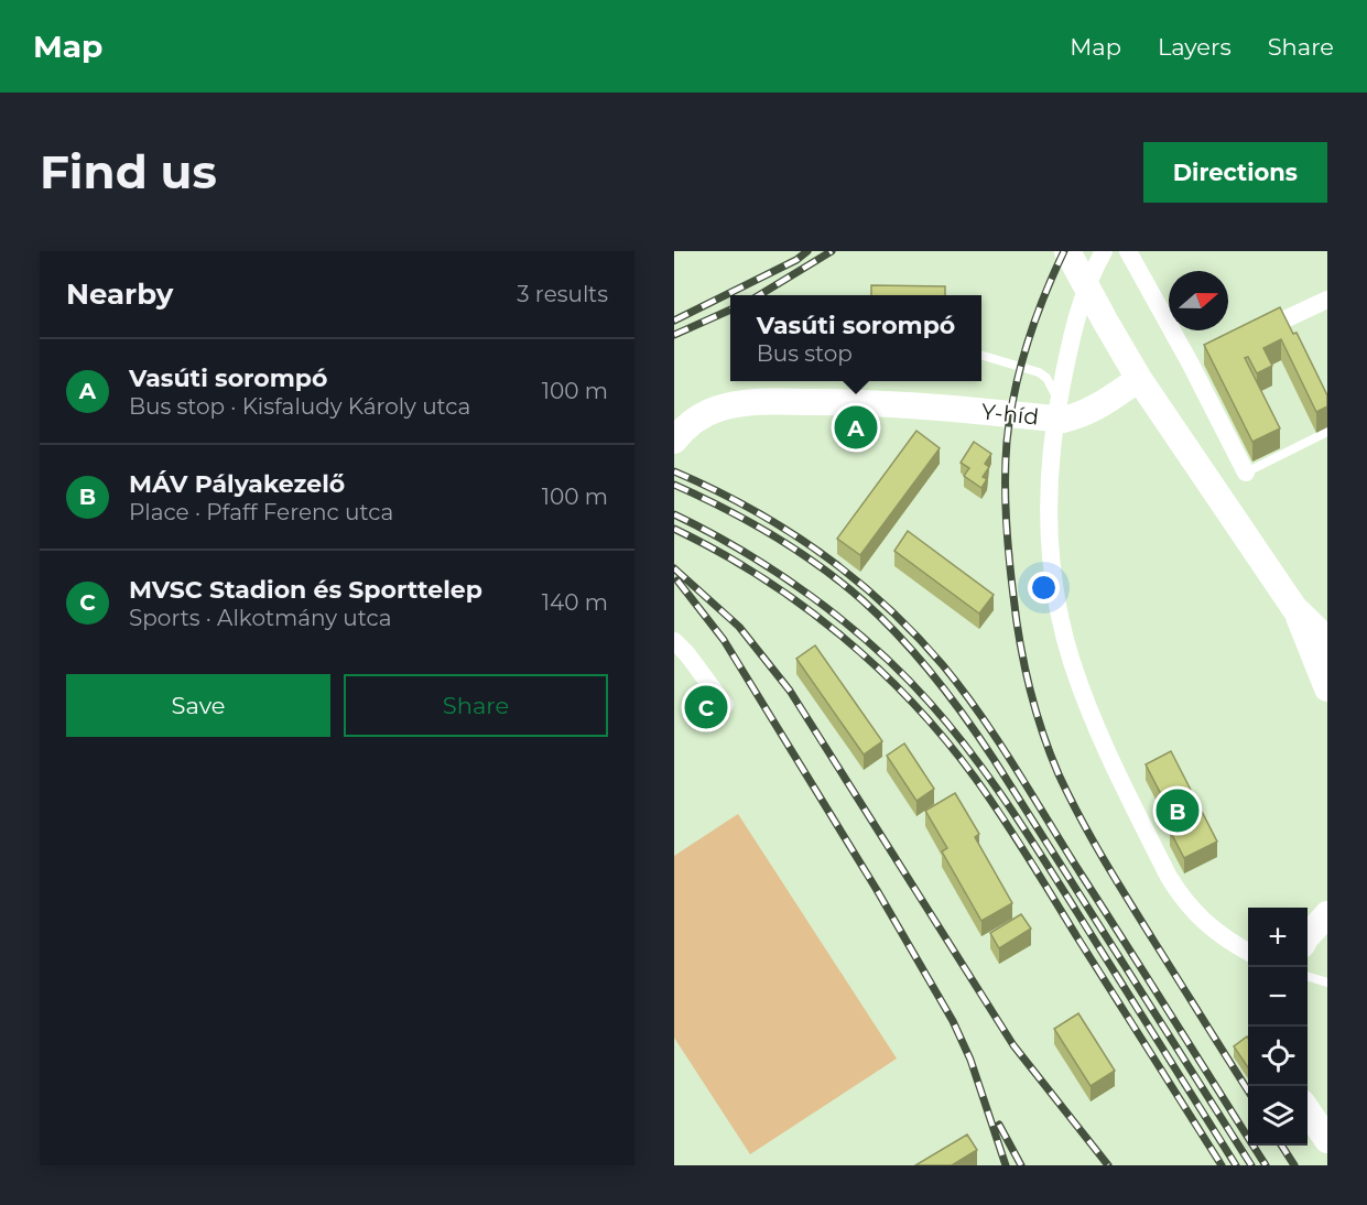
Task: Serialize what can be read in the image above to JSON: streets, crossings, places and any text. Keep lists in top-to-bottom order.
{
  "streets": {
    "main road": ["Y-híd"]
  },
  "north": "right",
  "page": {
    "header": "Map",
    "nav": ["Map", "Layers", "Share"],
    "buttons": [
      "Directions",
      ["Save", "Share"]
    ],
    "title": "Find us",
    "heading": ["Nearby", "3 results"],
    "popup": ["Vasúti sorompó", "Bus stop"],
    "list": [
      {
        "mark": "A",
        "name": "Vasúti sorompó",
        "note": "Bus stop · Kisfaludy Károly utca",
        "value": "100 m"
      },
      {
        "mark": "B",
        "name": "MÁV Pályakezelő",
        "note": "Place · Pfaff Ferenc utca",
        "value": "100 m"
      },
      {
        "mark": "C",
        "name": "MVSC Stadion és Sporttelep",
        "note": "Sports · Alkotmány utca",
        "value": "140 m"
      }
    ],
    "pins": ["A", "C", "B"],
    "map_buttons": ["+", "−"]
  }
}
